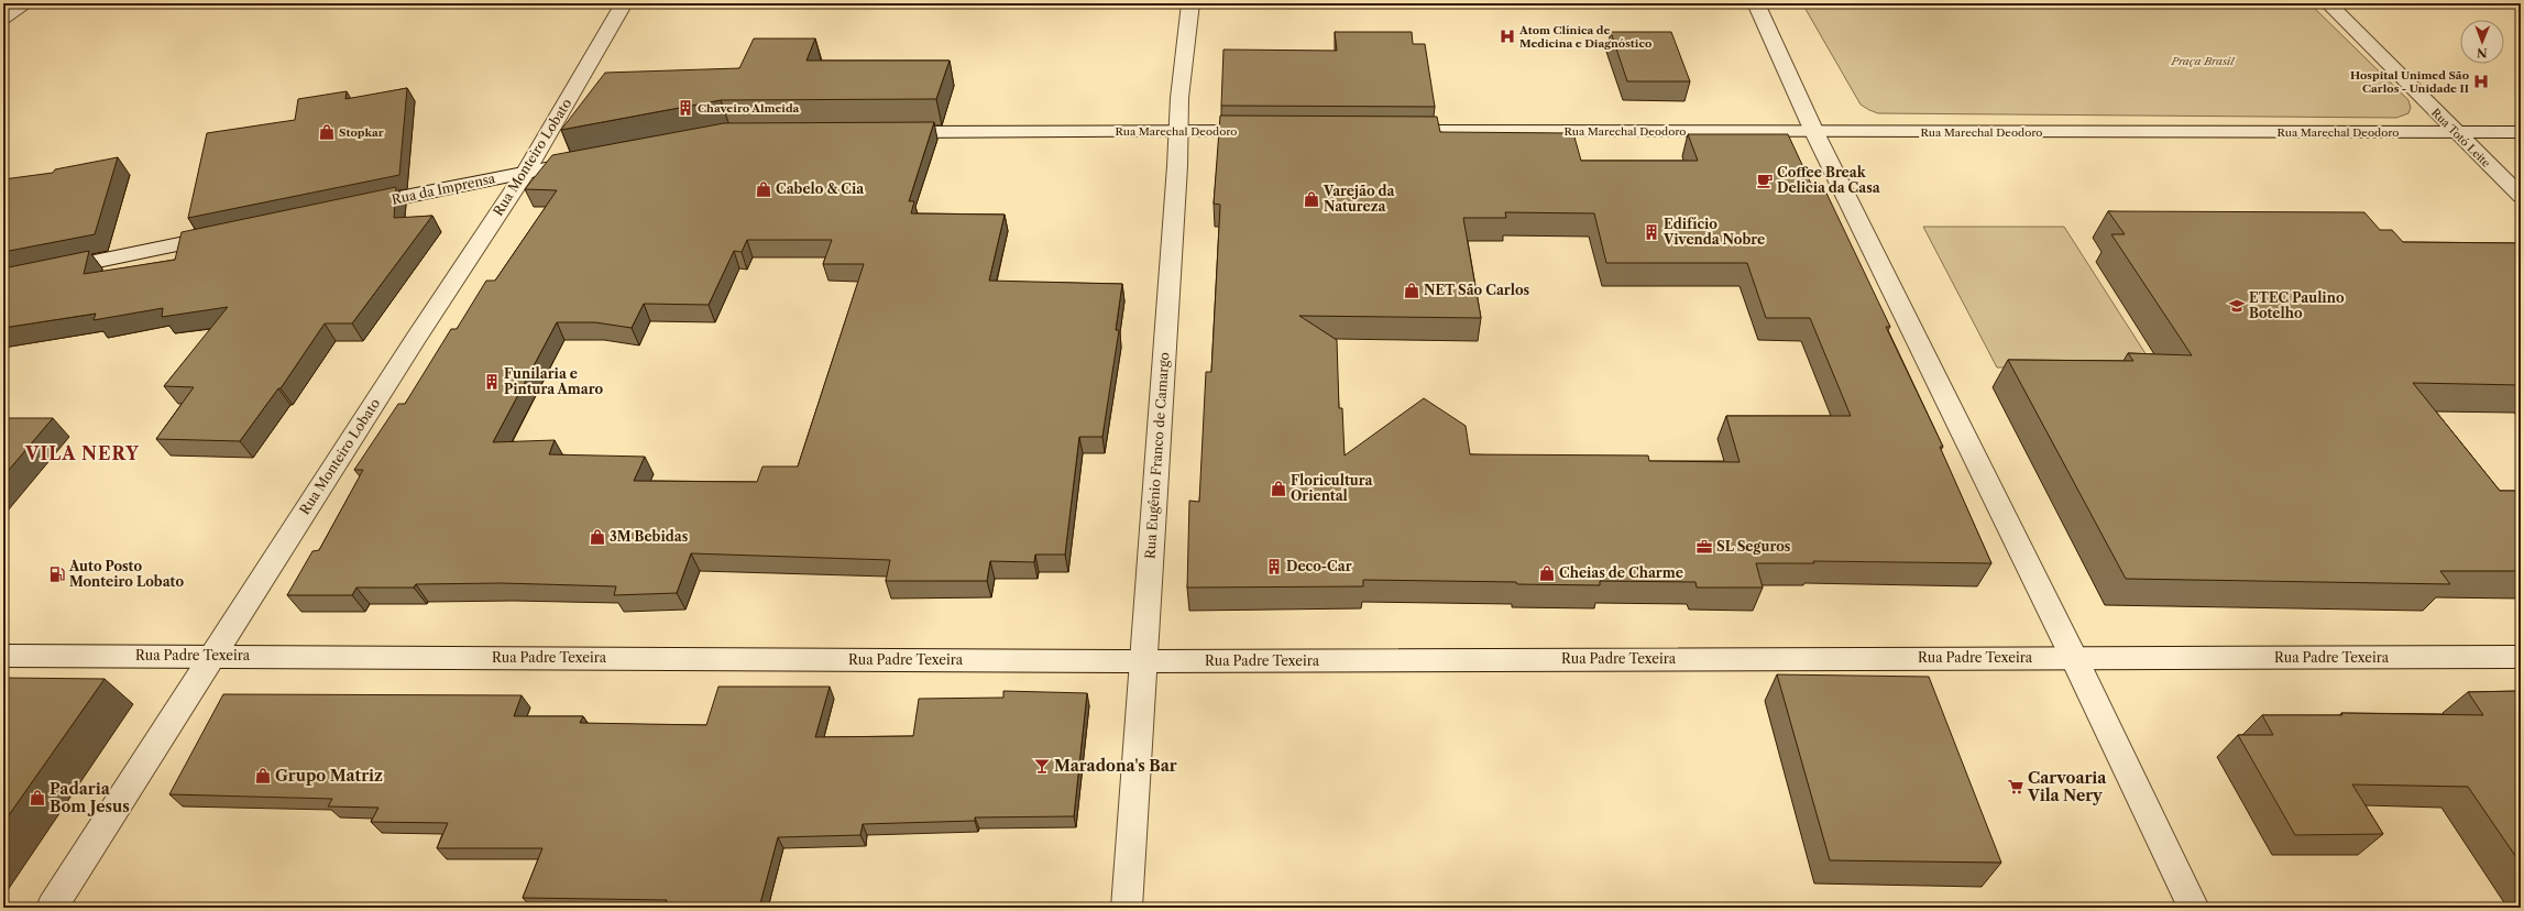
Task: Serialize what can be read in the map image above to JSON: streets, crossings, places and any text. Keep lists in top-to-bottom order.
{
  "streets": {
    "main road": [
      "Rua Marechal Deodoro",
      "Rua Totó Leite",
      "Rua Monteiro Lobato",
      "Rua da Imprensa",
      "Rua Eugênio Franco de Camargo",
      "Rua Padre Texeira"
    ]
  },
  "crossings": [
    ["Rua Marechal Deodoro", "Rua Totó Leite"],
    ["Rua Marechal Deodoro", "Rua Eugênio Franco de Camargo"],
    ["Rua Monteiro Lobato", "Rua da Imprensa"],
    ["Rua Monteiro Lobato", "Rua Padre Texeira"],
    ["Rua Eugênio Franco de Camargo", "Rua Padre Texeira"]
  ],
  "districts": ["VILA NERY"],
  "parks": ["Praça Brasil"],
  "places": {
    "hospital": ["Atom Clínica de Medicina e Diagnóstico", "Hospital Unimed São Carlos - Unidade II"],
    "building": [
      "Chaveiro Almeida",
      "Edifício Vivenda Nobre",
      "Funilaria e Pintura Amaro",
      "Deco-Car"
    ],
    "shop": [
      "Stopkar",
      "Cabelo & Cia",
      "Varejão da Natureza",
      "NET São Carlos",
      "Floricultura Oriental",
      "3M Bebidas",
      "Cheias de Charme",
      "Grupo Matriz",
      "Padaria Bom Jesus"
    ],
    "cafe": ["Coffee Break Delicia da Casa"],
    "school or university": ["ETEC Paulino Botelho"],
    "office": ["SL Seguros"],
    "fuel station": ["Auto Posto Monteiro Lobato"],
    "bar": ["Maradona's Bar"],
    "supermarket": ["Carvoaria Vila Nery"]
  },
  "north": "bottom"
}
